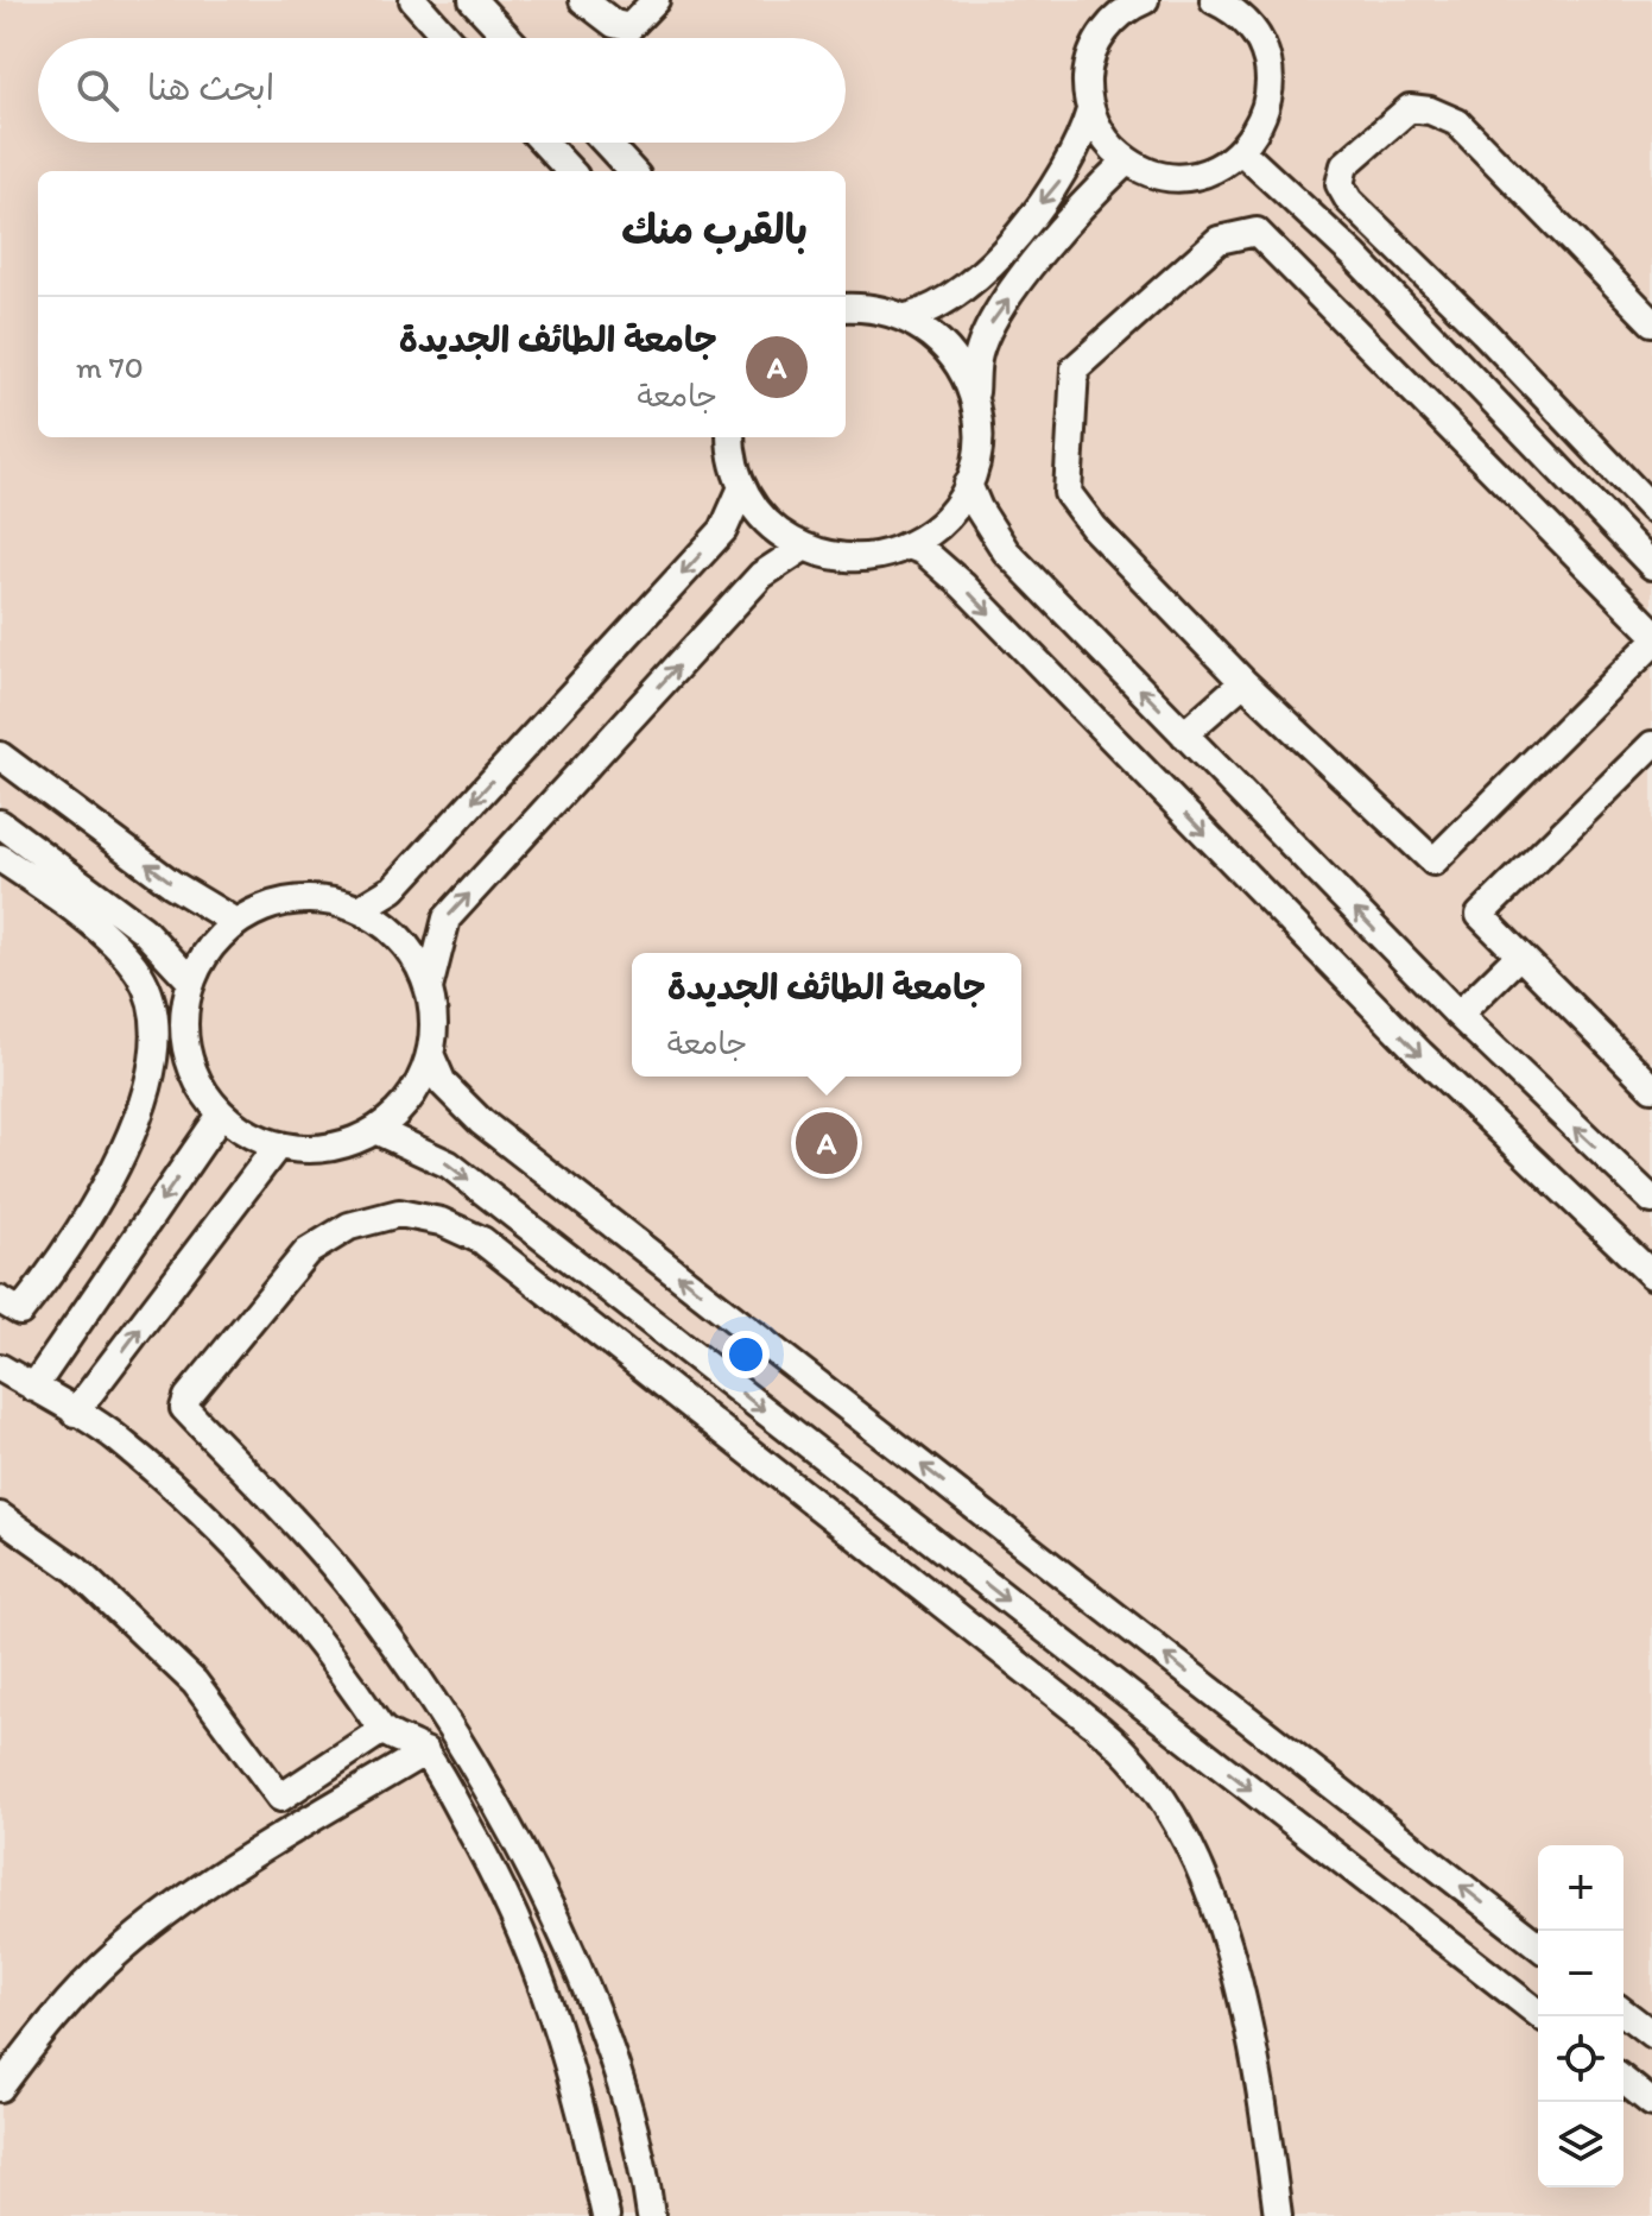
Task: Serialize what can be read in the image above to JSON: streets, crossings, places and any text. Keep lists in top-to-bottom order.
{
  "page": {
    "search": "ابحث هنا",
    "heading": "بالقرب منك",
    "list": [
      {
        "mark": "A",
        "name": "جامعة الطائف الجديدة",
        "note": "جامعة",
        "value": "70 m"
      }
    ],
    "popup": ["جامعة الطائف الجديدة", "جامعة"],
    "pins": "A",
    "map_buttons": ["+", "−"]
  }
}
